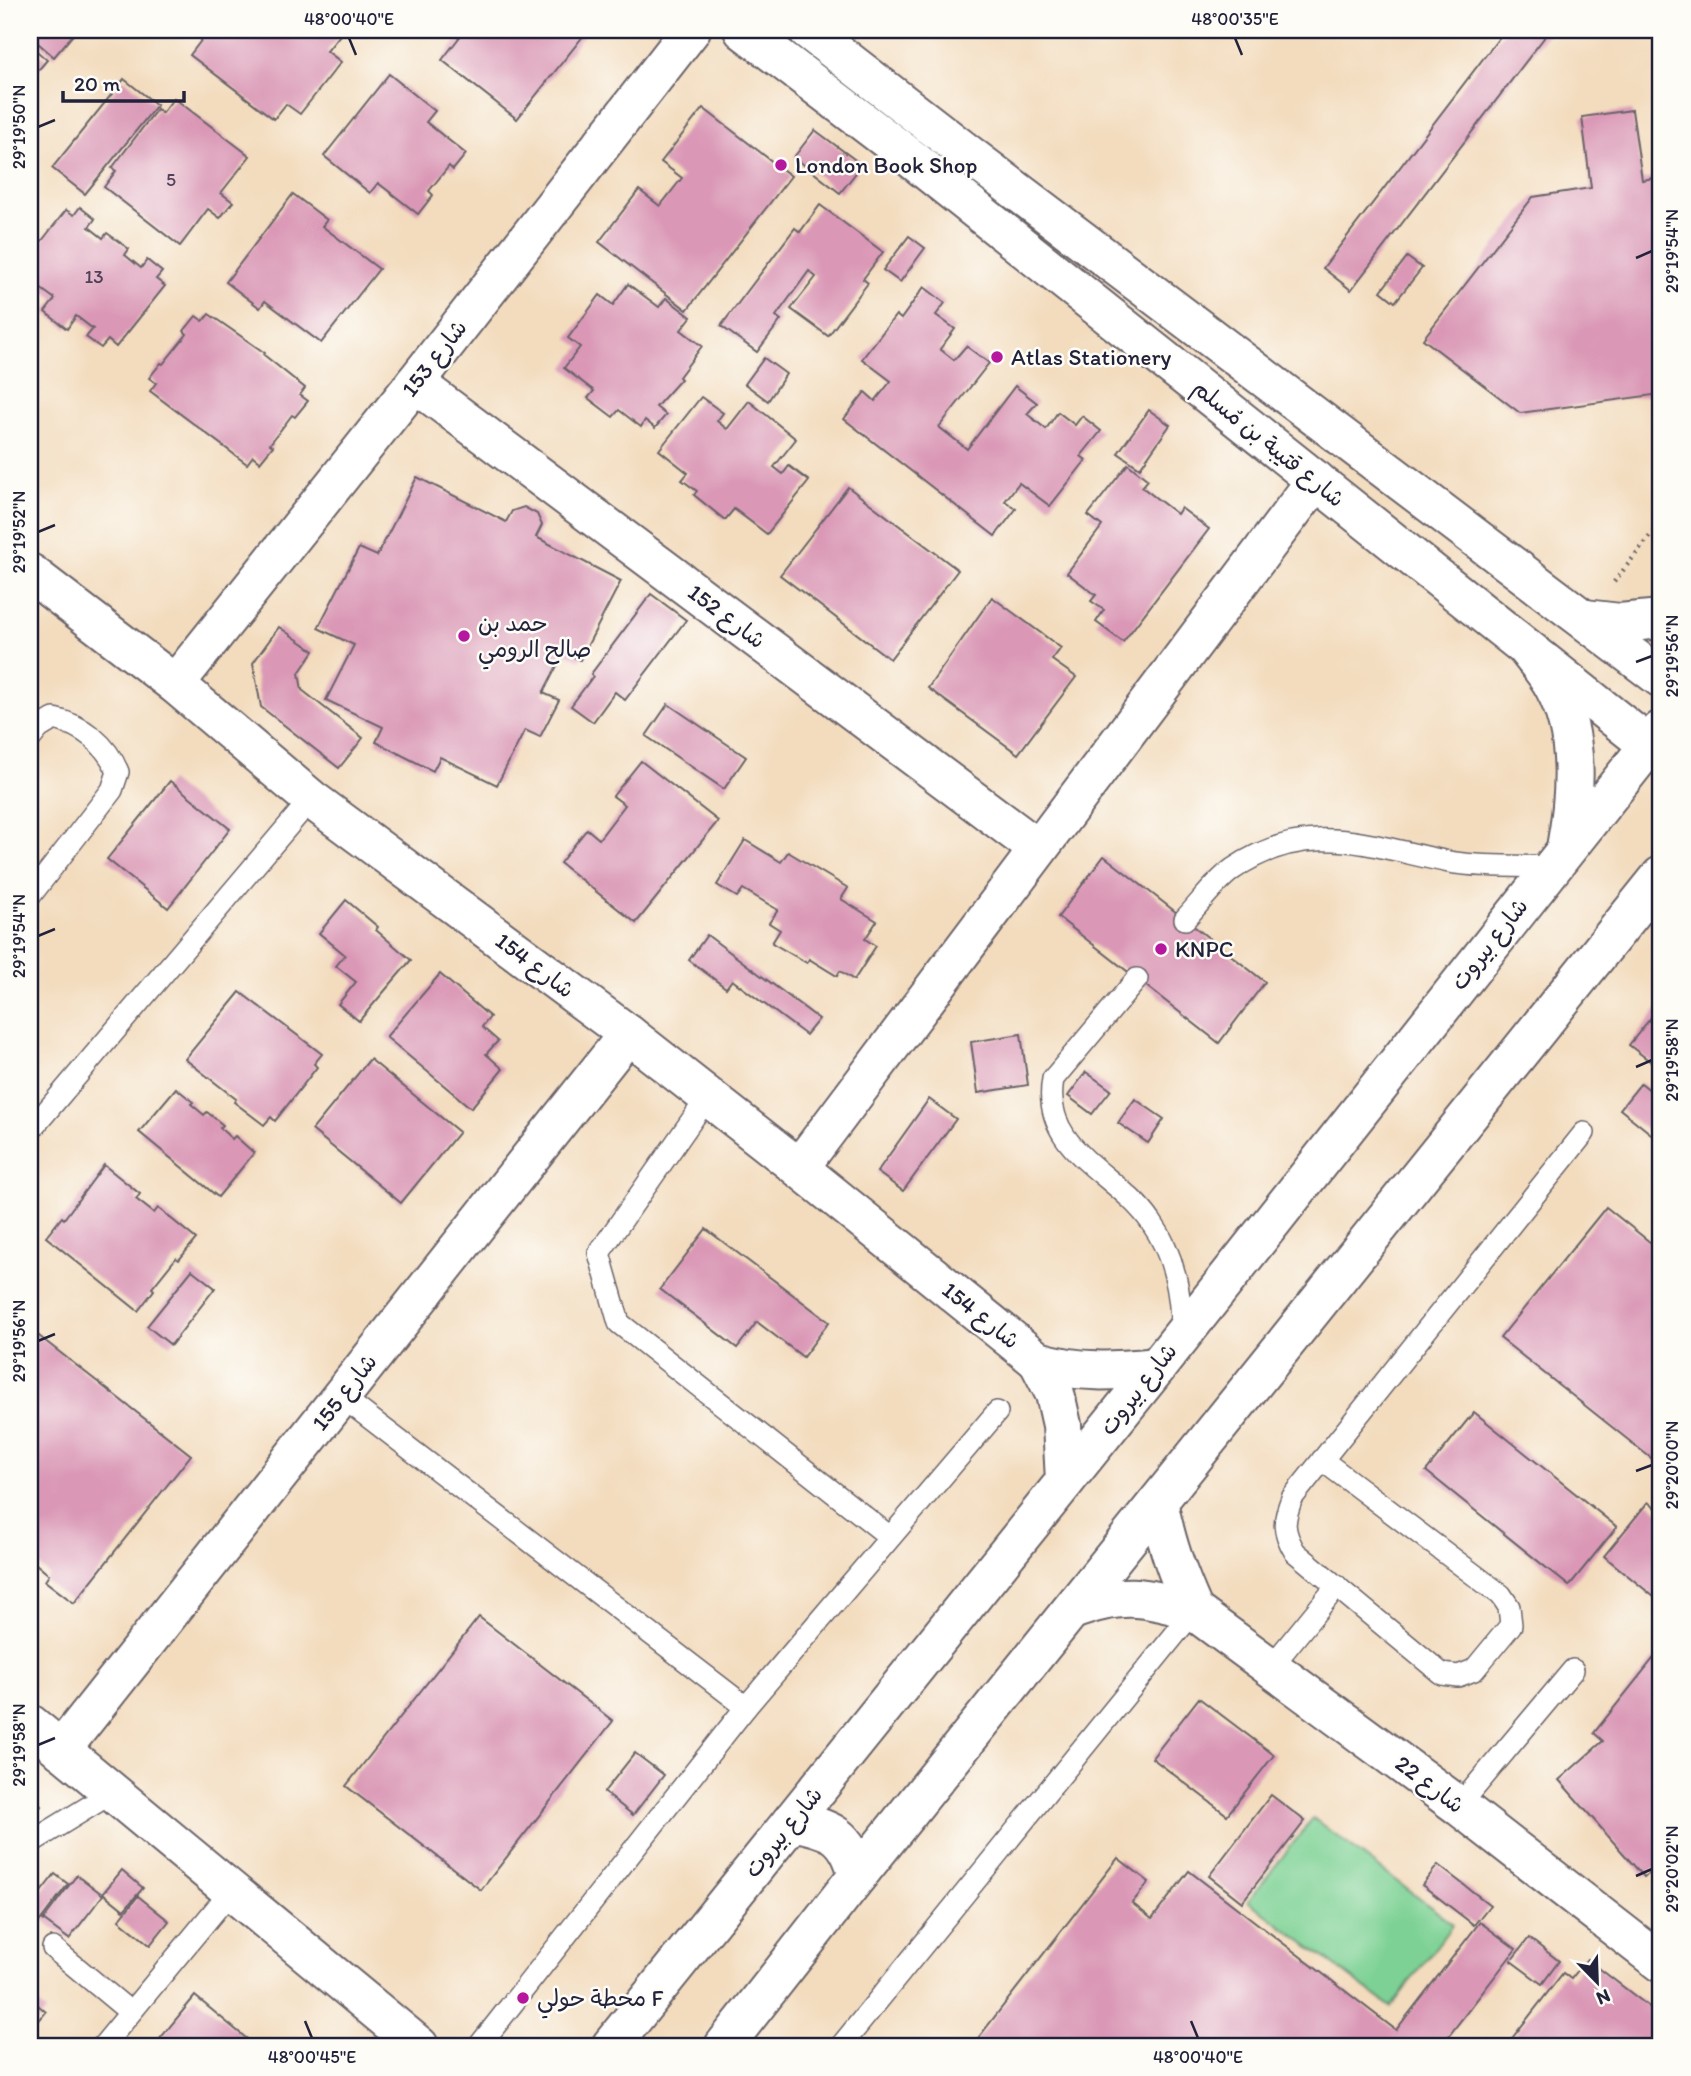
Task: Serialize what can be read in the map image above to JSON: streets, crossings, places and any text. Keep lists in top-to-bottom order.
{
  "streets": {
    "street": [
      "شارع 153",
      "شارع قتيبة بن مُسلم",
      "شارع 152",
      "شارع بيروت",
      "شارع 154",
      "شارع 155",
      "شارع 22"
    ]
  },
  "crossings": [
    ["شارع 153", "شارع 152"],
    ["شارع 153", "شارع 154"],
    ["شارع قتيبة بن مُسلم", "شارع بيروت"],
    ["شارع بيروت", "شارع 154"],
    ["شارع 154", "شارع 155"]
  ],
  "places": [
    "London Book Shop",
    "Atlas Stationery",
    "حمد بن صالح الرومي",
    "KNPC",
    "محطة حولي F"
  ],
  "house_numbers": ["5", "13"],
  "scale_bar": "20 m",
  "north": "bottom right",
  "coordinates": [
    "48°00'40\"E",
    "48°00'35\"E",
    "29°19'50\"N",
    "29°19'54\"N",
    "29°19'52\"N",
    "29°19'56\"N",
    "29°19'58\"N",
    "29°20'00\"N",
    "29°20'02\"N",
    "48°00'45\"E"
  ]
}
